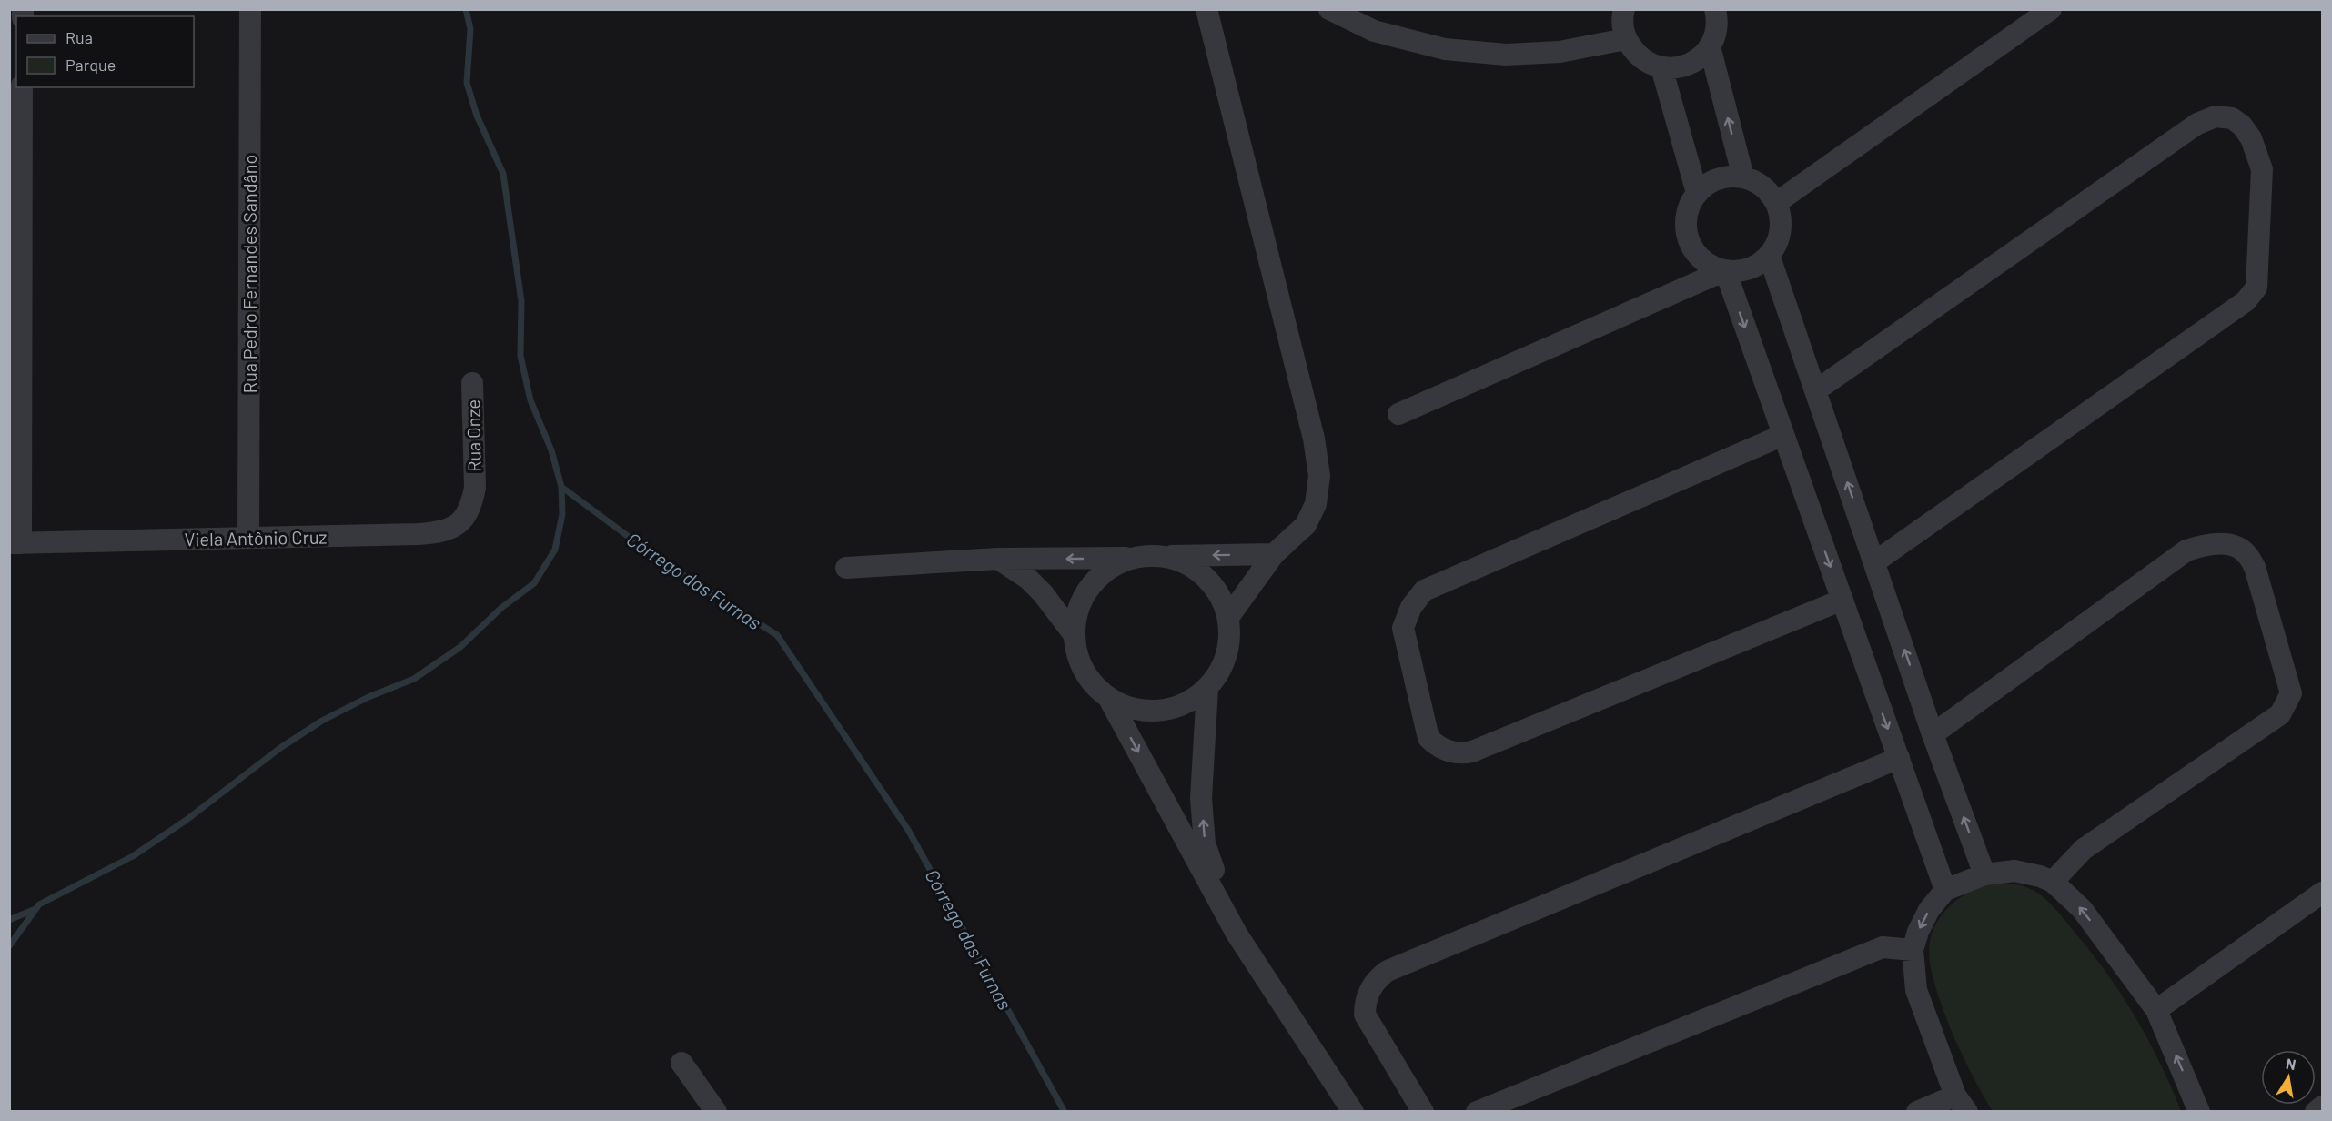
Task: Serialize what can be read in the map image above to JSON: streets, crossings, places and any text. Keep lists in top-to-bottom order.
{
  "streets": {
    "street": ["Rua Pedro Fernandes Sandâno", "Rua Onze", "Viela Antônio Cruz"]
  },
  "crossings": [
    ["Rua Pedro Fernandes Sandâno", "Viela Antônio Cruz"],
    ["Rua Onze", "Viela Antônio Cruz"]
  ],
  "water": ["Córrego das Furnas"],
  "legend": ["Rua", "Parque"],
  "north": "top"
}
